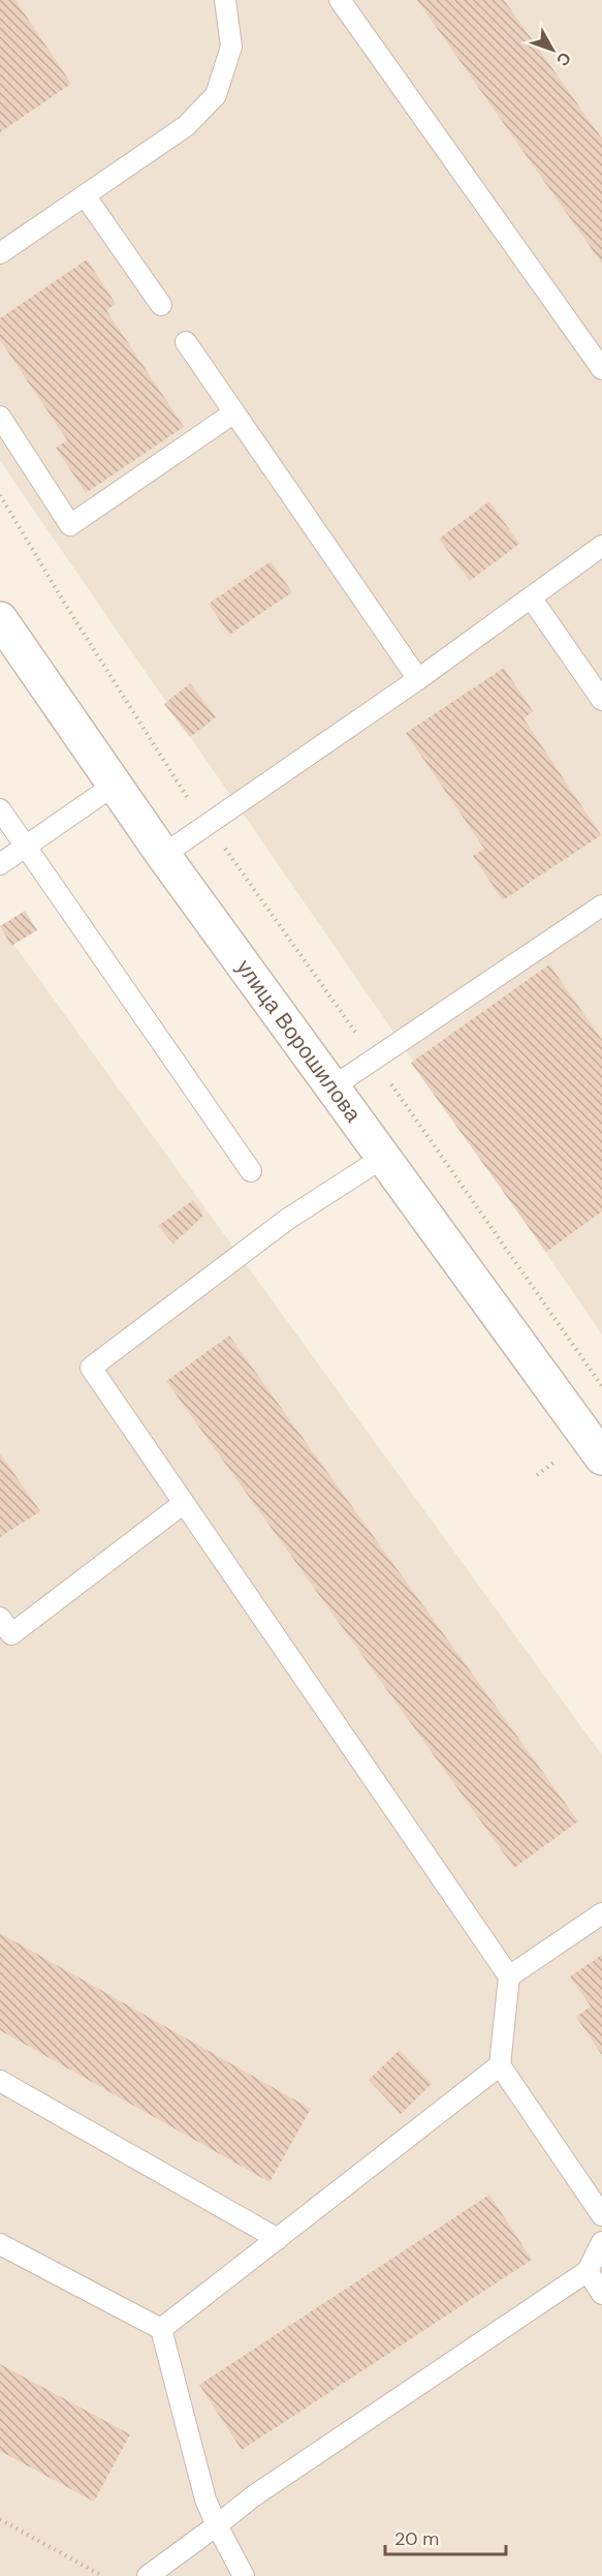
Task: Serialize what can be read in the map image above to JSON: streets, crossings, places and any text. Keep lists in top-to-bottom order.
{
  "streets": {
    "street": ["улица Ворошилова"]
  },
  "scale_bar": "20 m",
  "north": "bottom right"
}
